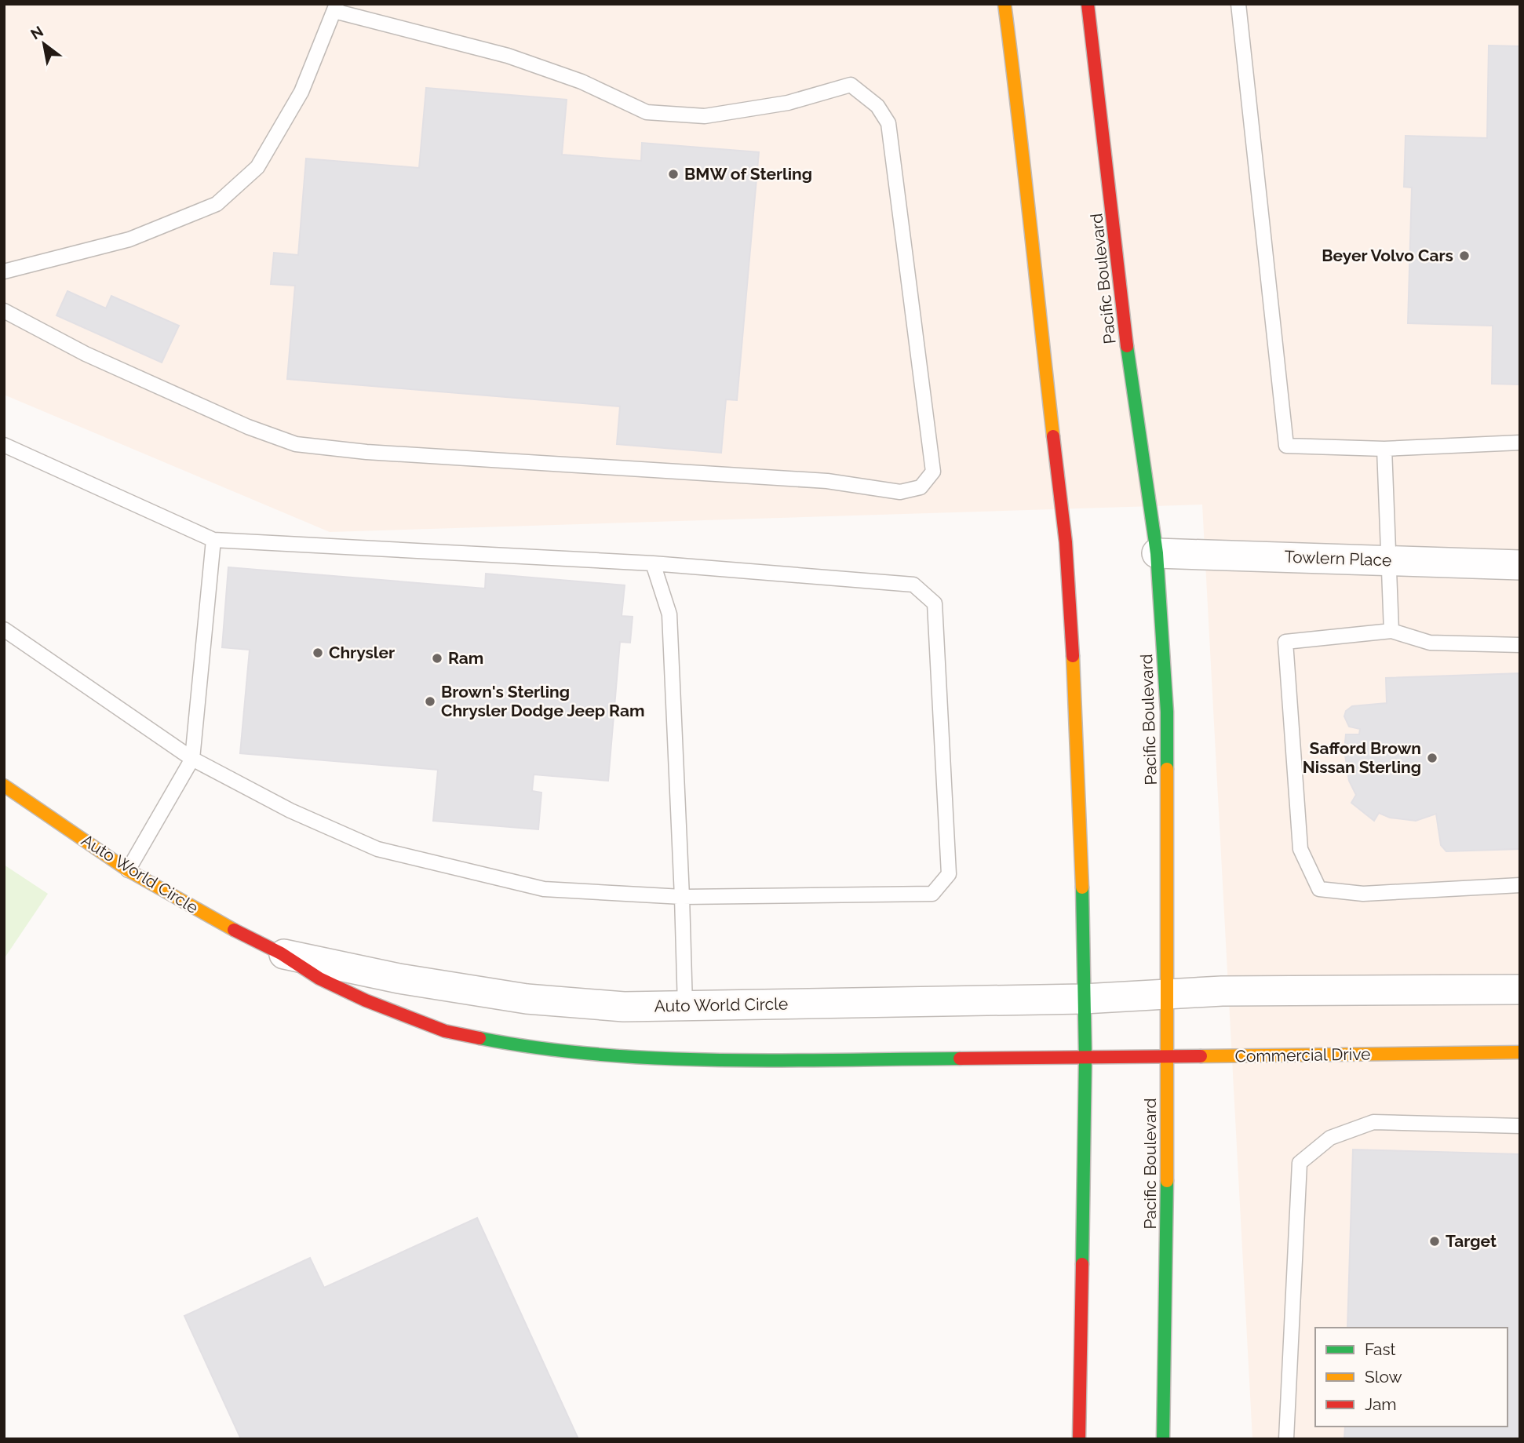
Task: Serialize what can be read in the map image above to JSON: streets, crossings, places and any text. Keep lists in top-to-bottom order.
{
  "streets": {
    "main road": ["Pacific Boulevard", "Auto World Circle", "Commercial Drive"],
    "street": ["Towlern Place"]
  },
  "crossings": [
    ["Pacific Boulevard", "Towlern Place"],
    ["Pacific Boulevard", "Auto World Circle"],
    ["Pacific Boulevard", "Commercial Drive"],
    ["Auto World Circle", "Commercial Drive"]
  ],
  "places": [
    "BMW of Sterling",
    "Beyer Volvo Cars",
    "Chrysler",
    "Ram",
    "Brown's Sterling Chrysler Dodge Jeep Ram",
    "Safford Brown Nissan Sterling",
    "Target"
  ],
  "legend": ["Fast", "Slow", "Jam"],
  "north": "top left"
}
